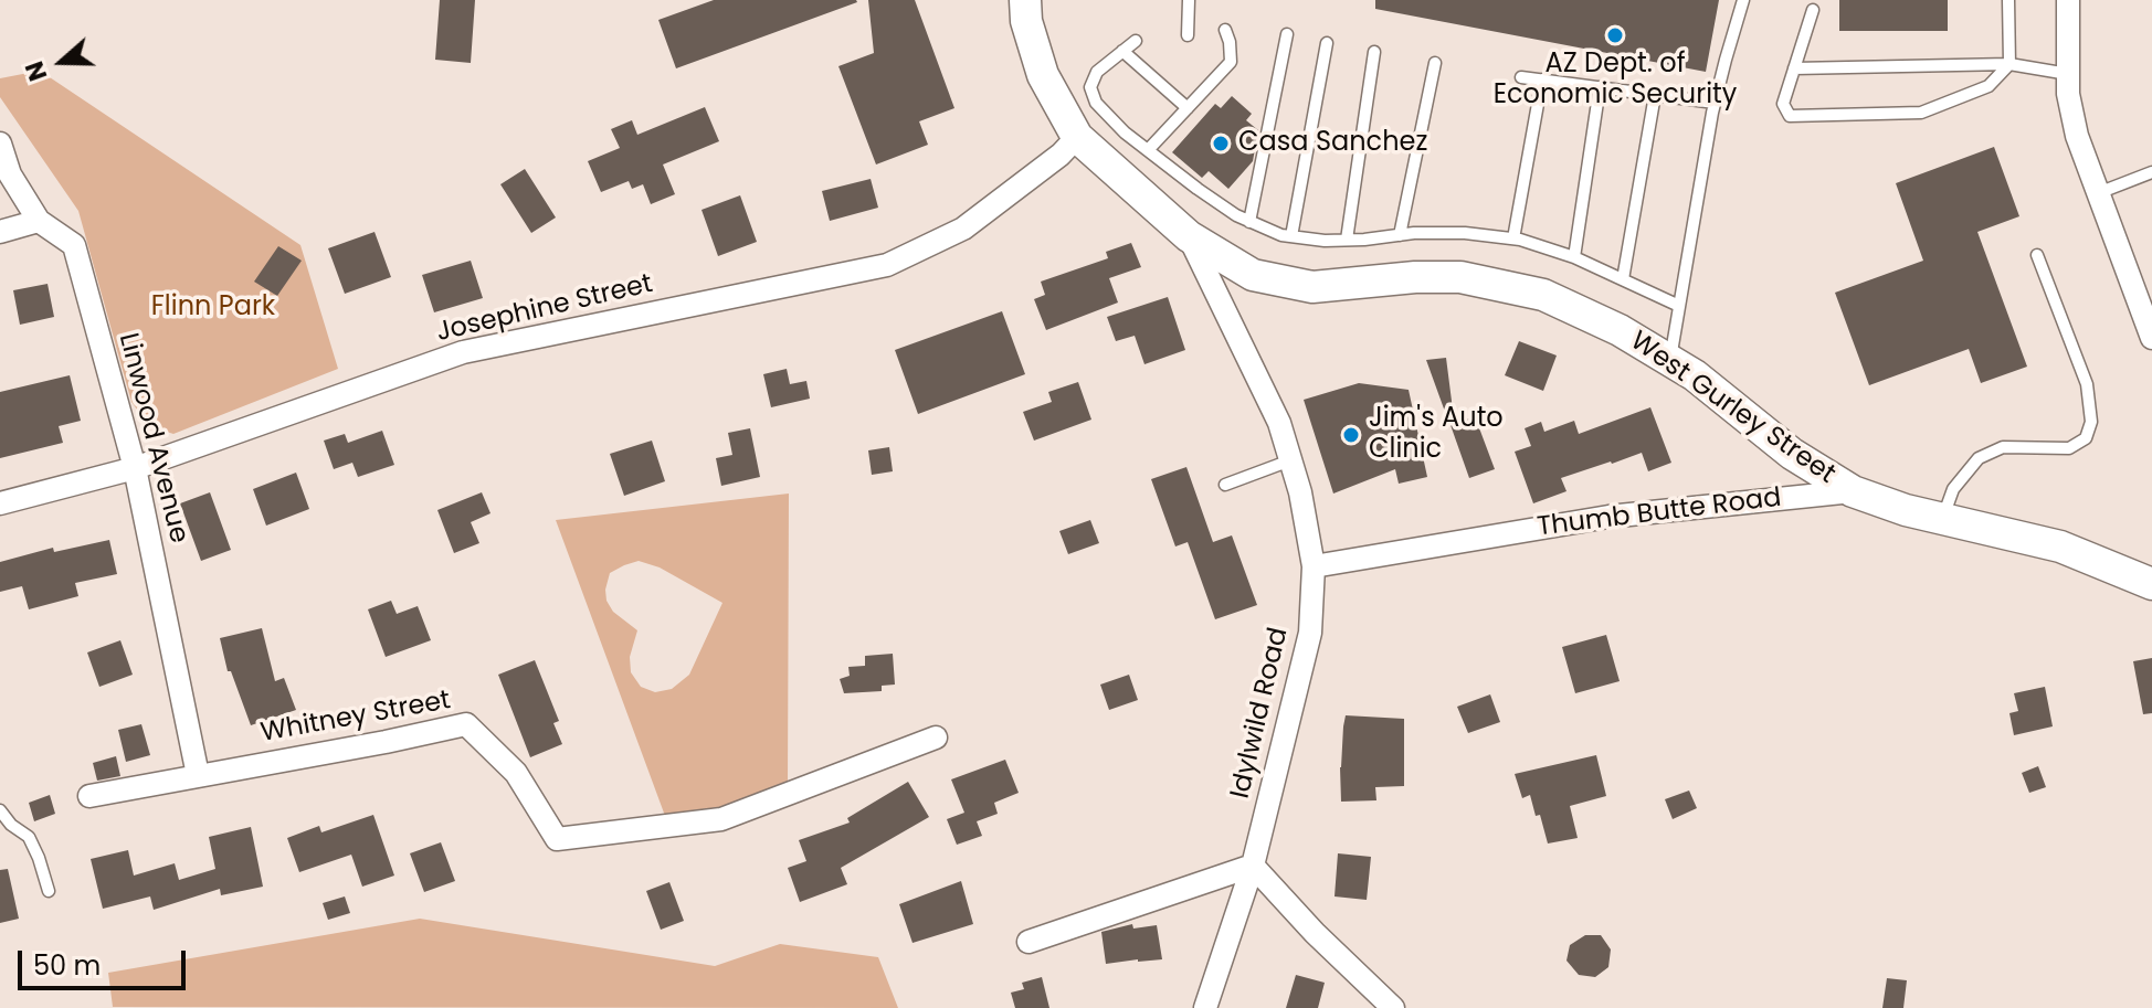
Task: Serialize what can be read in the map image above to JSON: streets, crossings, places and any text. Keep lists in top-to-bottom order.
{
  "streets": {
    "main road": ["West Gurley Street", "Thumb Butte Road"],
    "street": [
      "Josephine Street",
      "Linwood Avenue",
      "Idylwild Road",
      "Whitney Street"
    ]
  },
  "crossings": [
    ["Josephine Street", "West Gurley Street"],
    ["Josephine Street", "Linwood Avenue"],
    ["West Gurley Street", "Thumb Butte Road"],
    ["West Gurley Street", "Idylwild Road"],
    ["Linwood Avenue", "Whitney Street"],
    ["Thumb Butte Road", "Idylwild Road"]
  ],
  "parks": ["Flinn Park"],
  "places": ["AZ Dept. of Economic Security", "Casa Sanchez", "Jim's Auto Clinic"],
  "scale_bar": "50 m",
  "north": "left"
}
